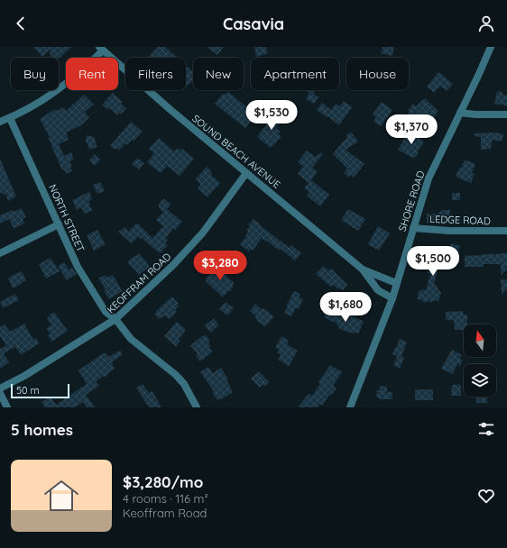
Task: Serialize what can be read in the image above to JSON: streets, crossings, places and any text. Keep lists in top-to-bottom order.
{
  "streets": {
    "street": [
      "SOUND BEACH AVENUE",
      "SHORE ROAD",
      "NORTH STREET",
      "LEDGE ROAD",
      "KEOFFRAM ROAD"
    ]
  },
  "crossings": [
    ["SOUND BEACH AVENUE", "SHORE ROAD"],
    ["SOUND BEACH AVENUE", "KEOFFRAM ROAD"],
    ["SHORE ROAD", "LEDGE ROAD"],
    ["NORTH STREET", "KEOFFRAM ROAD"]
  ],
  "scale_bar": "50 m",
  "north": "top",
  "page": {
    "header": "Casavia",
    "chip": [
      "Buy",
      "Rent",
      "Filters",
      "New",
      "Apartment",
      "House"
    ],
    "price": [
      "$1,530",
      "$1,370",
      "$1,500",
      "$3,280",
      "$1,680"
    ],
    "scale": "50 m",
    "heading": "5 homes",
    "list": [
      {
        "name": "$3,280/mo",
        "note": "4 rooms · 116 m² · Keoffram Road"
      }
    ]
  }
}
